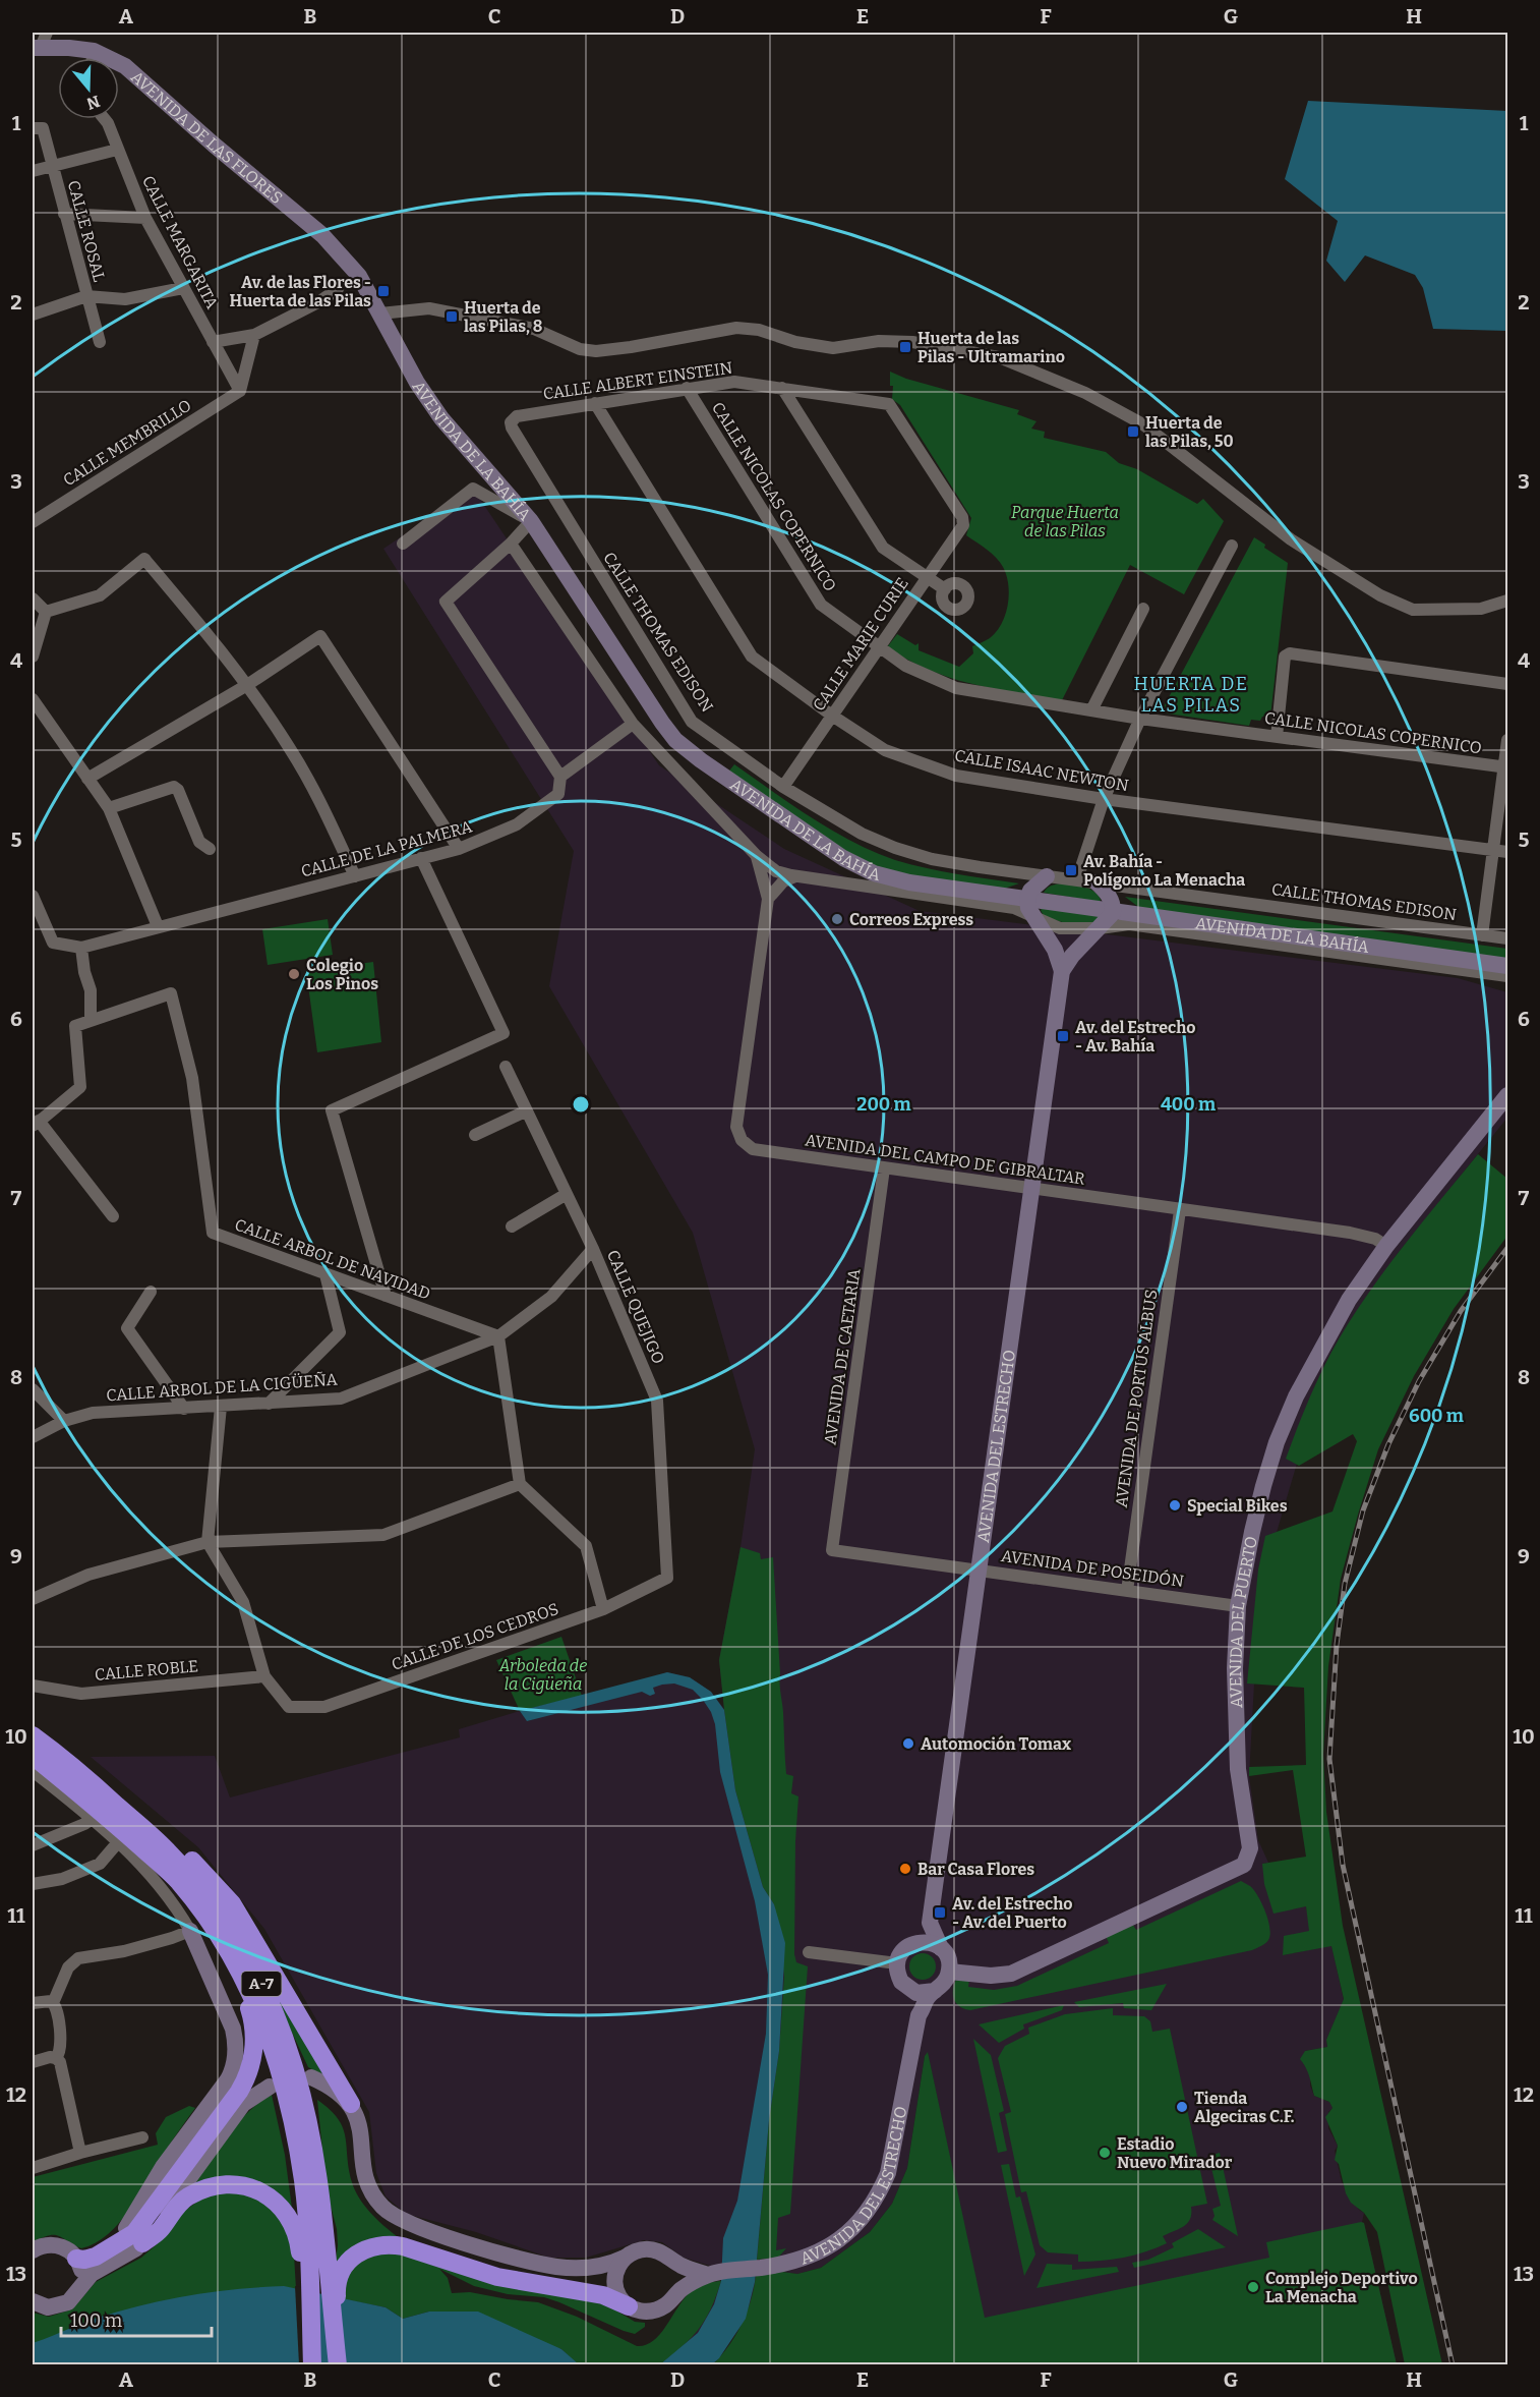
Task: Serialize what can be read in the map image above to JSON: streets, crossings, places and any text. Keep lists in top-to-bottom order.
{
  "streets": {
    "highway": ["A-7"],
    "street": [
      "AVENIDA DE LAS FLORES",
      "CALLE ROSAL",
      "CALLE MARGARITA",
      "CALLE ALBERT EINSTEIN",
      "CALLE MEMBRILLO",
      "AVENIDA DE LA BAHÍA",
      "CALLE NICOLAS COPERNICO",
      "CALLE THOMAS EDISON",
      "CALLE MARIE CURIE",
      "CALLE ISAAC NEWTON",
      "CALLE DE LA PALMERA",
      "AVENIDA DEL CAMPO DE GIBRALTAR",
      "CALLE ARBOL DE NAVIDAD",
      "CALLE QUEJIGO",
      "AVENIDA DE CAETARIA",
      "CALLE ARBOL DE LA CIGÜEÑA",
      "AVENIDA DE PORTUS ALBUS",
      "AVENIDA DEL ESTRECHO",
      "AVENIDA DE POSEIDÓN",
      "AVENIDA DEL PUERTO",
      "CALLE DE LOS CEDROS",
      "CALLE ROBLE"
    ]
  },
  "crossings": [
    ["AVENIDA DE LAS FLORES", "AVENIDA DE LA BAHÍA"],
    ["CALLE MARGARITA", "CALLE MEMBRILLO"],
    ["CALLE ALBERT EINSTEIN", "CALLE NICOLAS COPERNICO"],
    ["CALLE ALBERT EINSTEIN", "CALLE THOMAS EDISON"],
    ["CALLE ALBERT EINSTEIN", "CALLE MARIE CURIE"],
    ["CALLE ALBERT EINSTEIN", "CALLE ISAAC NEWTON"],
    ["AVENIDA DE LA BAHÍA", "CALLE DE LA PALMERA"],
    ["AVENIDA DE LA BAHÍA", "AVENIDA DEL CAMPO DE GIBRALTAR"],
    ["CALLE NICOLAS COPERNICO", "CALLE MARIE CURIE"],
    ["CALLE THOMAS EDISON", "CALLE MARIE CURIE"],
    ["CALLE MARIE CURIE", "CALLE ISAAC NEWTON"],
    ["AVENIDA DEL CAMPO DE GIBRALTAR", "AVENIDA DE CAETARIA"],
    ["AVENIDA DEL CAMPO DE GIBRALTAR", "AVENIDA DE PORTUS ALBUS"],
    ["AVENIDA DEL CAMPO DE GIBRALTAR", "AVENIDA DEL ESTRECHO"],
    ["AVENIDA DEL CAMPO DE GIBRALTAR", "AVENIDA DEL PUERTO"],
    ["CALLE ARBOL DE NAVIDAD", "CALLE ARBOL DE LA CIGÜEÑA"],
    ["CALLE QUEJIGO", "CALLE ARBOL DE LA CIGÜEÑA"],
    ["CALLE QUEJIGO", "CALLE DE LOS CEDROS"],
    ["AVENIDA DE CAETARIA", "AVENIDA DE POSEIDÓN"],
    ["AVENIDA DE PORTUS ALBUS", "AVENIDA DE POSEIDÓN"],
    ["AVENIDA DEL ESTRECHO", "AVENIDA DE POSEIDÓN"],
    ["AVENIDA DE POSEIDÓN", "AVENIDA DEL PUERTO"],
    ["CALLE DE LOS CEDROS", "CALLE ROBLE"]
  ],
  "districts": ["HUERTA DE LAS PILAS"],
  "parks": ["Parque Huerta de las Pilas", "Arboleda de la Cigüeña"],
  "places": {
    "transit": [
      "Av. de las Flores - Huerta de las Pilas",
      "Huerta de las Pilas, 8",
      "Huerta de las Pilas - Ultramarino",
      "Huerta de las Pilas, 50",
      "Av. Bahía - Polígono La Menacha",
      "Av. del Estrecho - Av. Bahía",
      "Av. del Estrecho - Av. del Puerto"
    ],
    "other": [
      "Correos Express",
      "Colegio Los Pinos",
      "Special Bikes",
      "Automoción Tomax",
      "Bar Casa Flores",
      "Tienda Algeciras C.F.",
      "Estadio Nuevo Mirador",
      "Complejo Deportivo La Menacha"
    ]
  },
  "scale_bar": "100 m",
  "north": "bottom",
  "grid": {
    "columns": [
      "A",
      "B",
      "C",
      "D",
      "E",
      "F",
      "G",
      "H"
    ],
    "rows": [
      "1",
      "2",
      "3",
      "4",
      "5",
      "6",
      "7",
      "8",
      "9",
      "10",
      "11",
      "12",
      "13"
    ]
  },
  "rings": ["200 m", "400 m", "600 m"]
}
